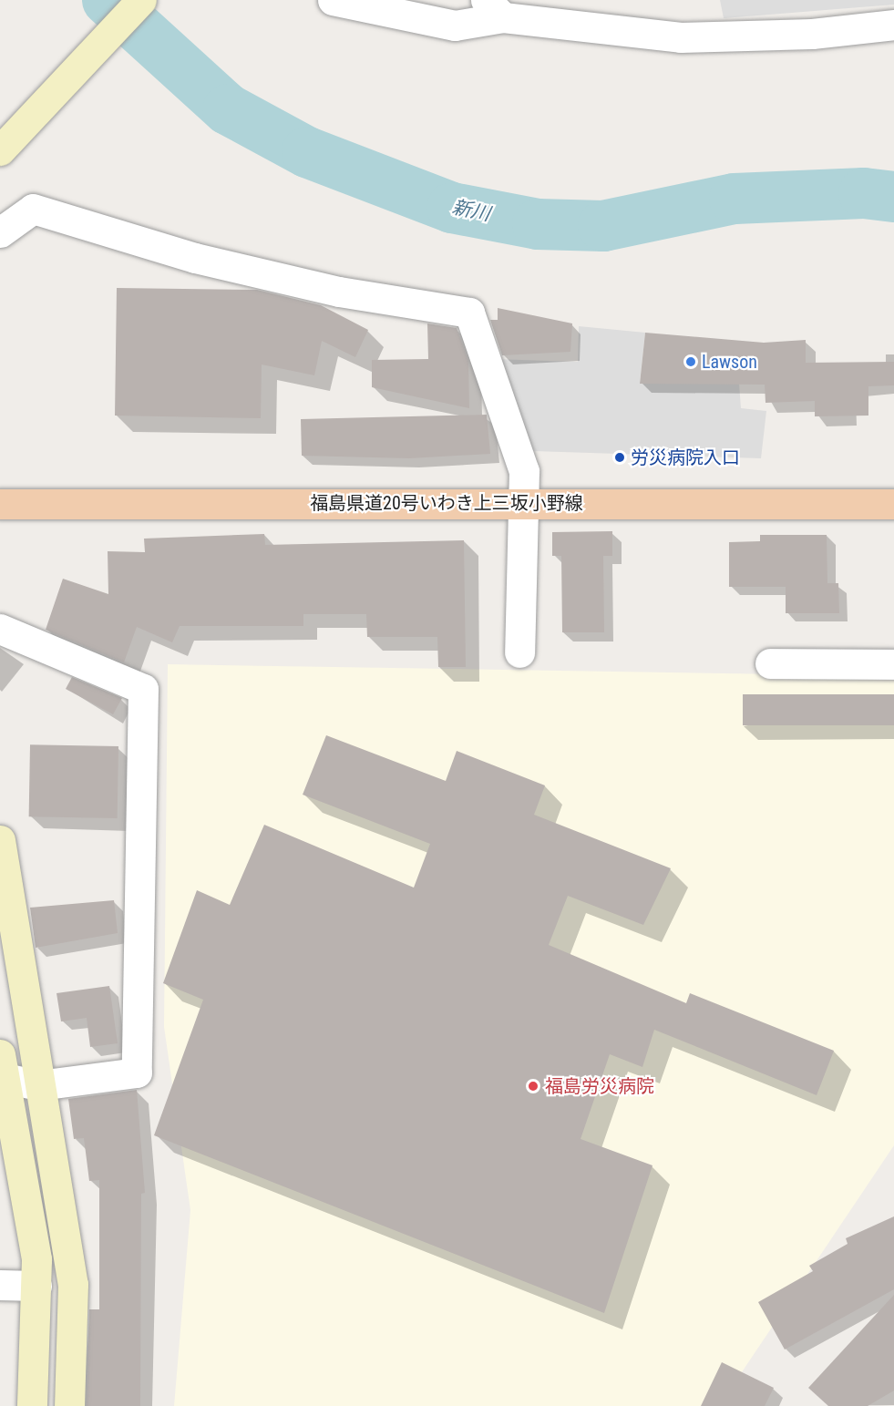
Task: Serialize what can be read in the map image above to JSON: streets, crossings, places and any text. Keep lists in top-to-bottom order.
{
  "streets": {
    "main road": ["福島県道20号いわき上三坂小野線"]
  },
  "water": ["新川"],
  "places": ["Lawson", "労災病院入口", "福島労災病院"]
}
